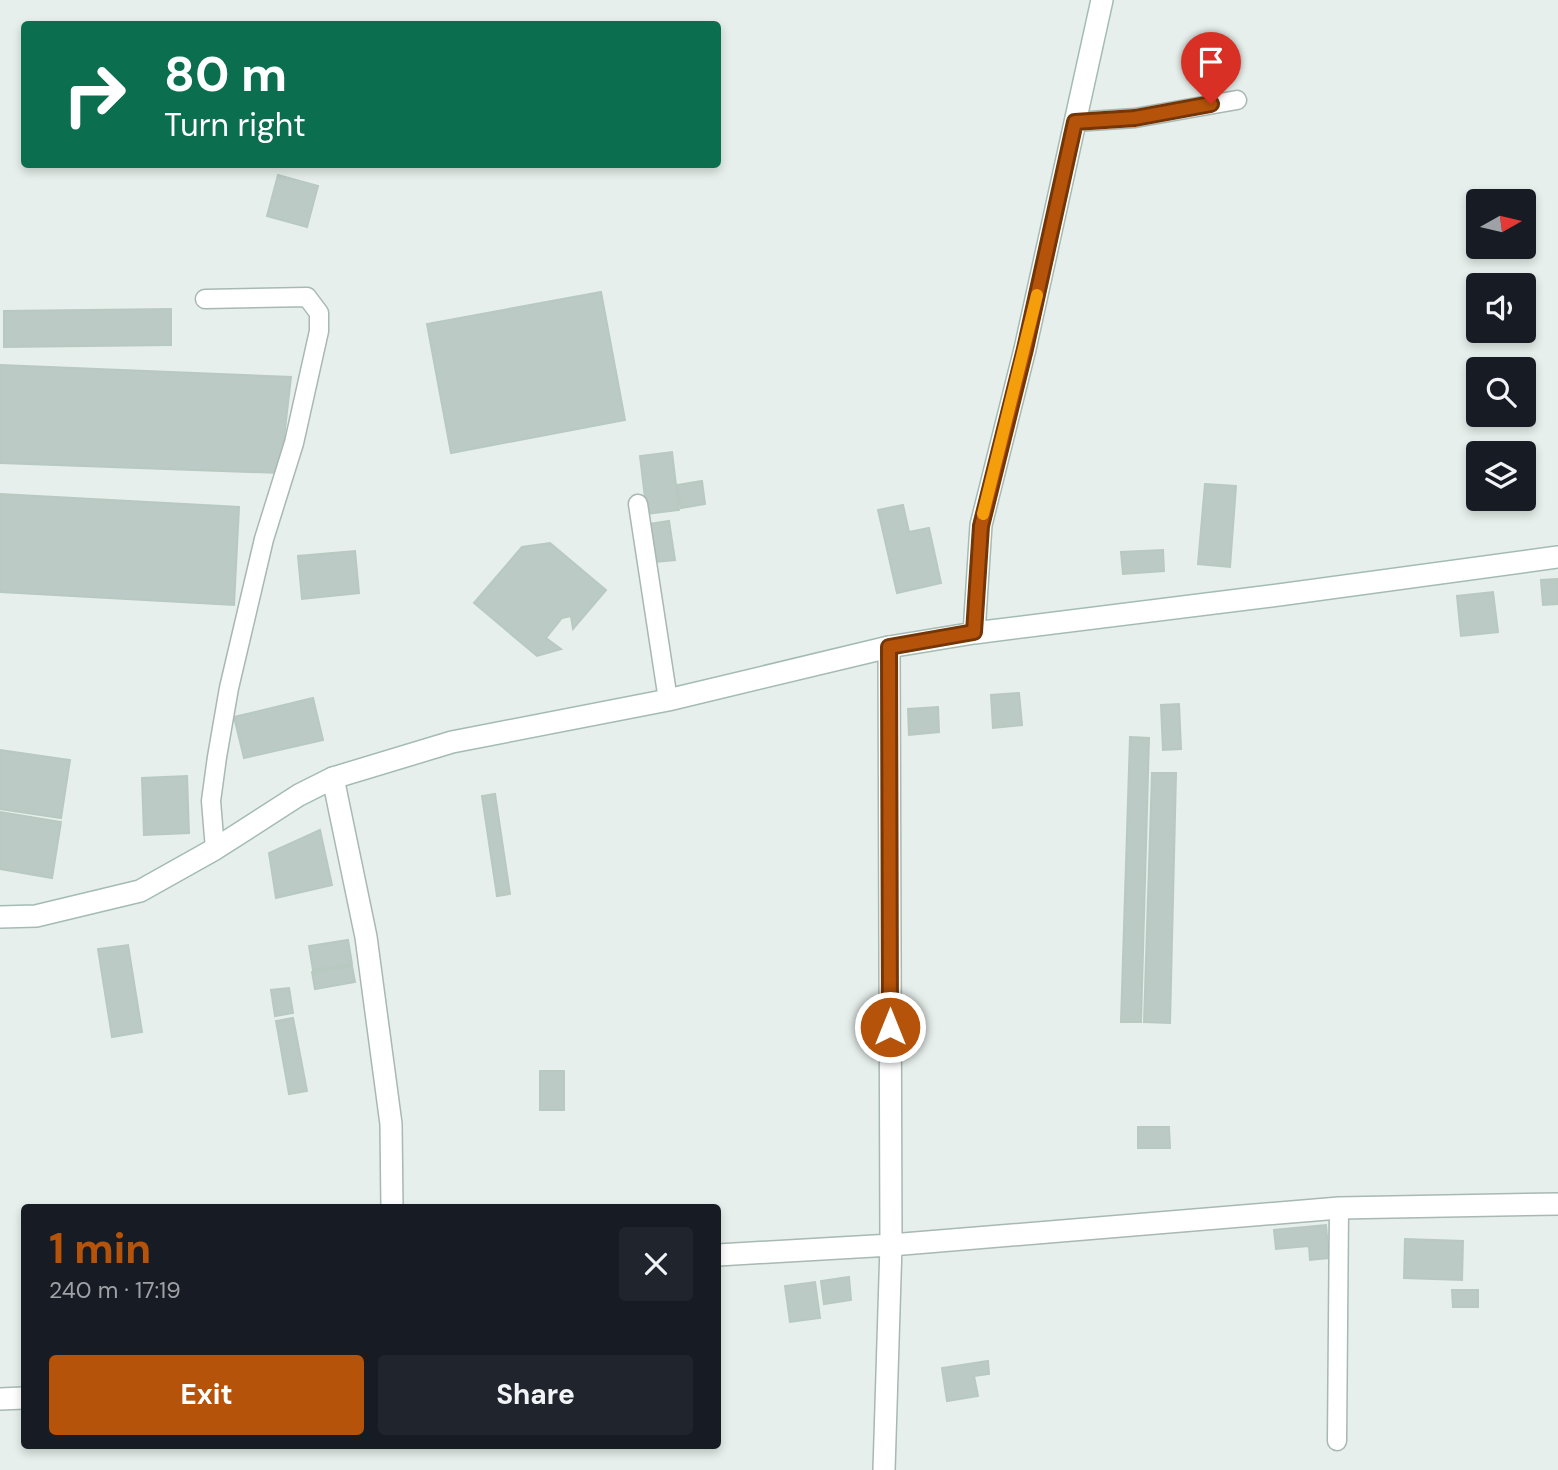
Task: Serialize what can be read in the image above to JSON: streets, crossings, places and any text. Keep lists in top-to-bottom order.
{
  "north": "right",
  "page": {
    "turn": ["80 m", "Turn right"],
    "heading": ["1 min", "240 m · 17:19"],
    "buttons": ["Exit", "Share"]
  }
}
